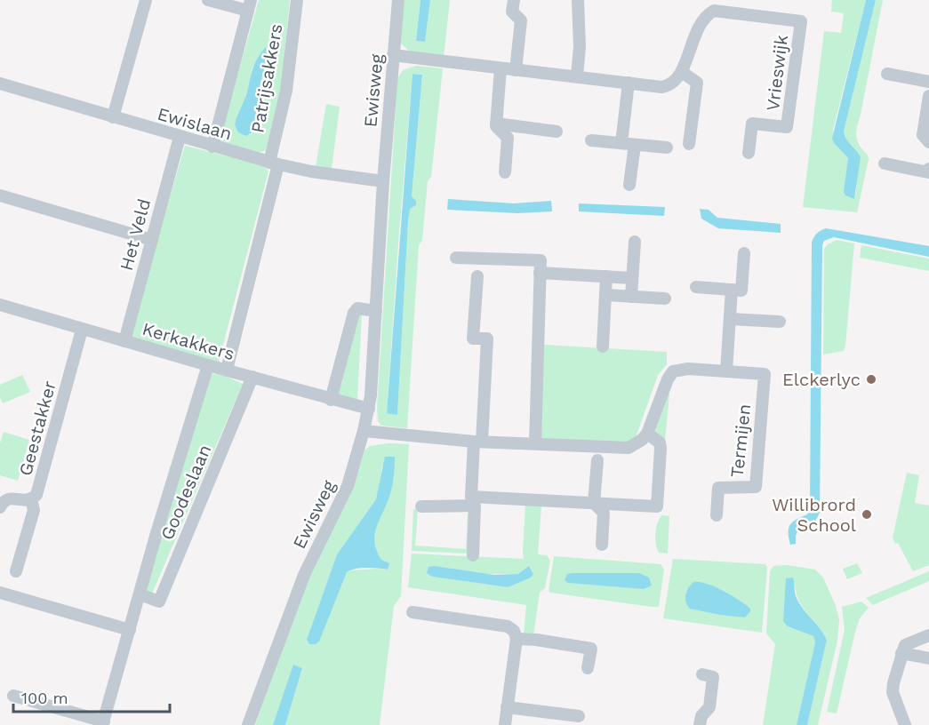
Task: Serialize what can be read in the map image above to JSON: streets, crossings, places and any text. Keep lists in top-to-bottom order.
{
  "streets": {
    "street": [
      "Vrieswijk",
      "Patrijsakkers",
      "Ewisweg",
      "Ewislaan",
      "Het Veld",
      "Kerkakkers",
      "Geestakker",
      "Termijen",
      "Goodeslaan"
    ]
  },
  "crossings": [
    ["Patrijsakkers", "Ewislaan"],
    ["Ewisweg", "Ewislaan"],
    ["Ewisweg", "Kerkakkers"],
    ["Ewislaan", "Het Veld"],
    ["Het Veld", "Kerkakkers"],
    ["Kerkakkers", "Geestakker"],
    ["Kerkakkers", "Goodeslaan"]
  ],
  "places": ["Elckerlyc", "Willibrord School"],
  "scale_bar": "100 m"
}
